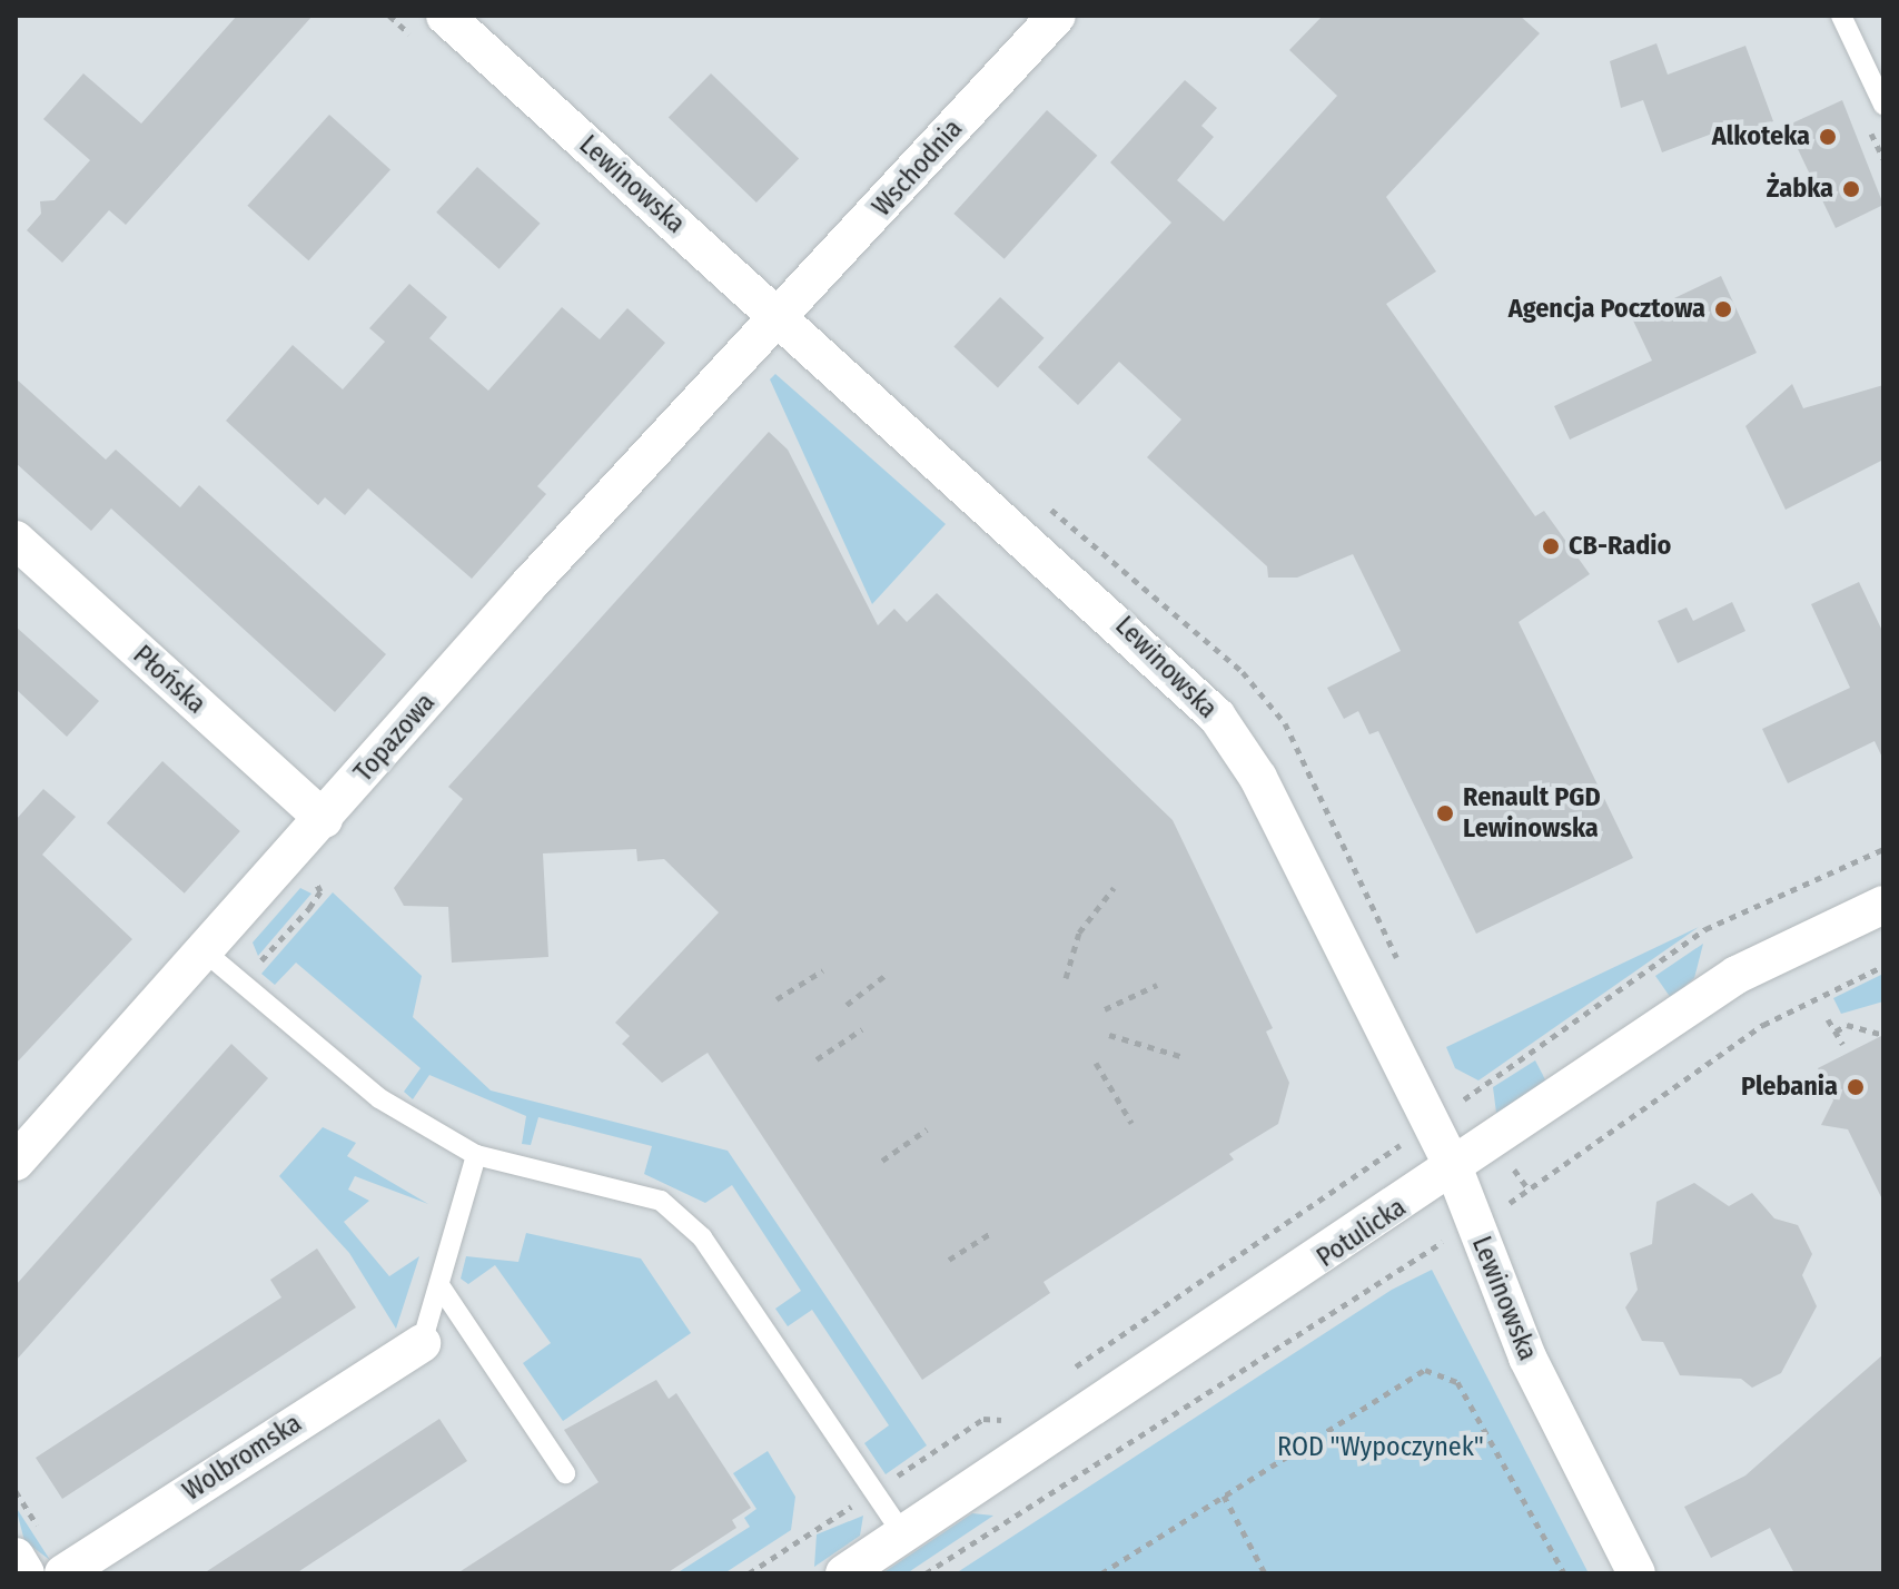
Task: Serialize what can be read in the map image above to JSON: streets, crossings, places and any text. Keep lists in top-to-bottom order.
{
  "streets": {
    "street": [
      "Wschodnia",
      "Lewinowska",
      "Płońska",
      "Topazowa",
      "Potulicka",
      "Wolbromska"
    ]
  },
  "crossings": [
    ["Wschodnia", "Lewinowska"],
    ["Wschodnia", "Topazowa"],
    ["Lewinowska", "Topazowa"],
    ["Lewinowska", "Potulicka"],
    ["Płońska", "Topazowa"]
  ],
  "parks": ["ROD \"Wypoczynek\""],
  "places": [
    "Alkoteka",
    "Żabka",
    "Agencja Pocztowa",
    "CB-Radio",
    "Renault PGD Lewinowska",
    "Plebania"
  ]
}
